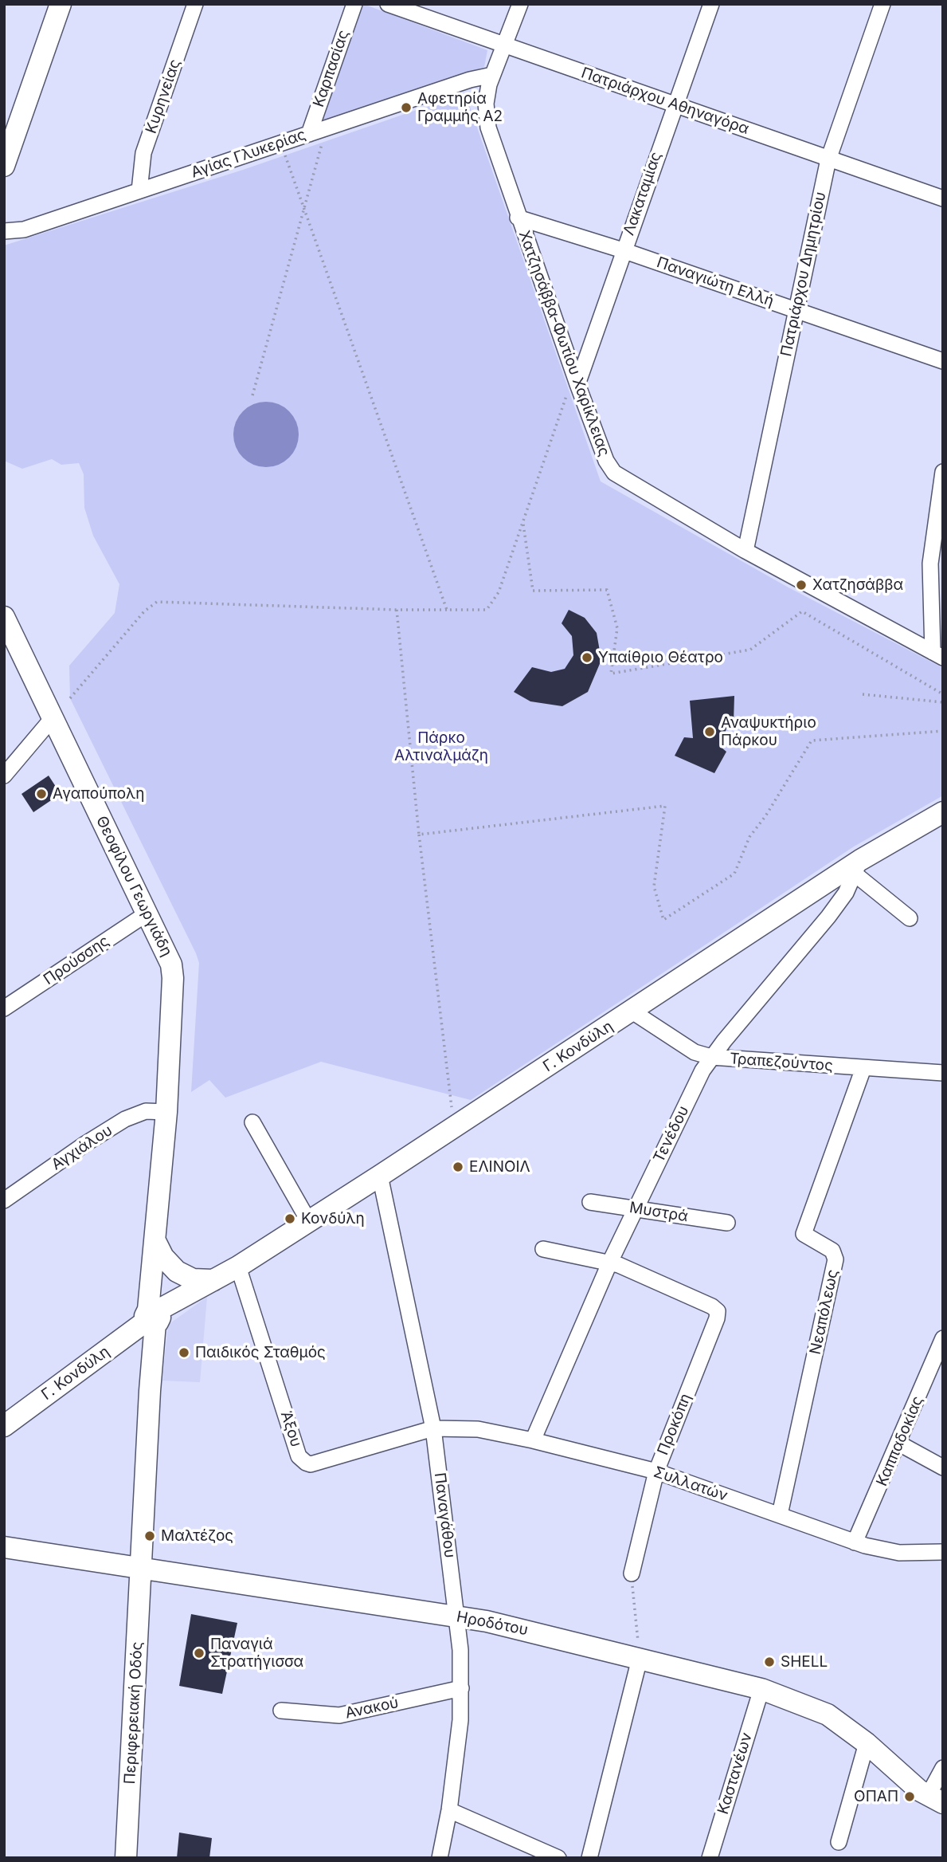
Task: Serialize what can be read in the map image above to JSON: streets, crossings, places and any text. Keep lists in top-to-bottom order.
{
  "streets": {
    "street": [
      "Καρπασίας",
      "Κυρηνείας",
      "Πατριάρχου Αθηναγόρα",
      "Αγίας Γλυκερίας",
      "Λακαταμίας",
      "Πατριάρχου Δημητρίου",
      "Παναγιώτη Ελλή",
      "Χατζησάββα-Φωτίου Χαρίκλειας",
      "Θεοφίλου Γεωργιάδη",
      "Προύσσης",
      "Γ. Κονδύλη",
      "Τραπεζούντος",
      "Τενέδου",
      "Αγχιάλου",
      "Μυστρά",
      "Νεαπόλεως",
      "Προκόπη",
      "Άξου",
      "Καππαδοκίας",
      "Συλλατών",
      "Παναγάθου",
      "Ηροδότου",
      "Ανακού",
      "Περιφερειακή Οδός",
      "Καστανέων"
    ]
  },
  "crossings": [
    ["Καρπασίας", "Αγίας Γλυκερίας"],
    ["Κυρηνείας", "Αγίας Γλυκερίας"],
    ["Πατριάρχου Αθηναγόρα", "Λακαταμίας"],
    ["Πατριάρχου Αθηναγόρα", "Πατριάρχου Δημητρίου"],
    ["Πατριάρχου Αθηναγόρα", "Χατζησάββα-Φωτίου Χαρίκλειας"],
    ["Αγίας Γλυκερίας", "Χατζησάββα-Φωτίου Χαρίκλειας"],
    ["Λακαταμίας", "Παναγιώτη Ελλή"],
    ["Λακαταμίας", "Χατζησάββα-Φωτίου Χαρίκλειας"],
    ["Πατριάρχου Δημητρίου", "Παναγιώτη Ελλή"],
    ["Πατριάρχου Δημητρίου", "Χατζησάββα-Φωτίου Χαρίκλειας"],
    ["Παναγιώτη Ελλή", "Χατζησάββα-Φωτίου Χαρίκλειας"],
    ["Θεοφίλου Γεωργιάδη", "Προύσσης"],
    ["Θεοφίλου Γεωργιάδη", "Γ. Κονδύλη"],
    ["Θεοφίλου Γεωργιάδη", "Αγχιάλου"],
    ["Θεοφίλου Γεωργιάδη", "Ηροδότου"],
    ["Θεοφίλου Γεωργιάδη", "Περιφερειακή Οδός"],
    ["Γ. Κονδύλη", "Τραπεζούντος"],
    ["Γ. Κονδύλη", "Τενέδου"],
    ["Γ. Κονδύλη", "Άξου"],
    ["Γ. Κονδύλη", "Παναγάθου"],
    ["Τραπεζούντος", "Τενέδου"],
    ["Τραπεζούντος", "Νεαπόλεως"],
    ["Τενέδου", "Μυστρά"],
    ["Τενέδου", "Προκόπη"],
    ["Τενέδου", "Συλλατών"],
    ["Νεαπόλεως", "Συλλατών"],
    ["Προκόπη", "Συλλατών"],
    ["Άξου", "Συλλατών"],
    ["Άξου", "Παναγάθου"],
    ["Καππαδοκίας", "Συλλατών"],
    ["Συλλατών", "Παναγάθου"],
    ["Παναγάθου", "Ηροδότου"],
    ["Παναγάθου", "Ανακού"],
    ["Ηροδότου", "Περιφερειακή Οδός"],
    ["Ηροδότου", "Καστανέων"]
  ],
  "parks": ["Πάρκο Αλτιναλμάζη"],
  "places": [
    "Αφετηρία Γραμμής Α2",
    "Χατζησάββα",
    "Υπαίθριο Θέατρο",
    "Αναψυκτήριο Πάρκου",
    "Αγαπούπολη",
    "ΕΛΙΝΟΙΛ",
    "Κονδύλη",
    "Παιδικός Σταθμός",
    "Μαλτέζος",
    "Παναγιά Στρατήγισσα",
    "SHELL",
    "ΟΠΑΠ"
  ]
}
